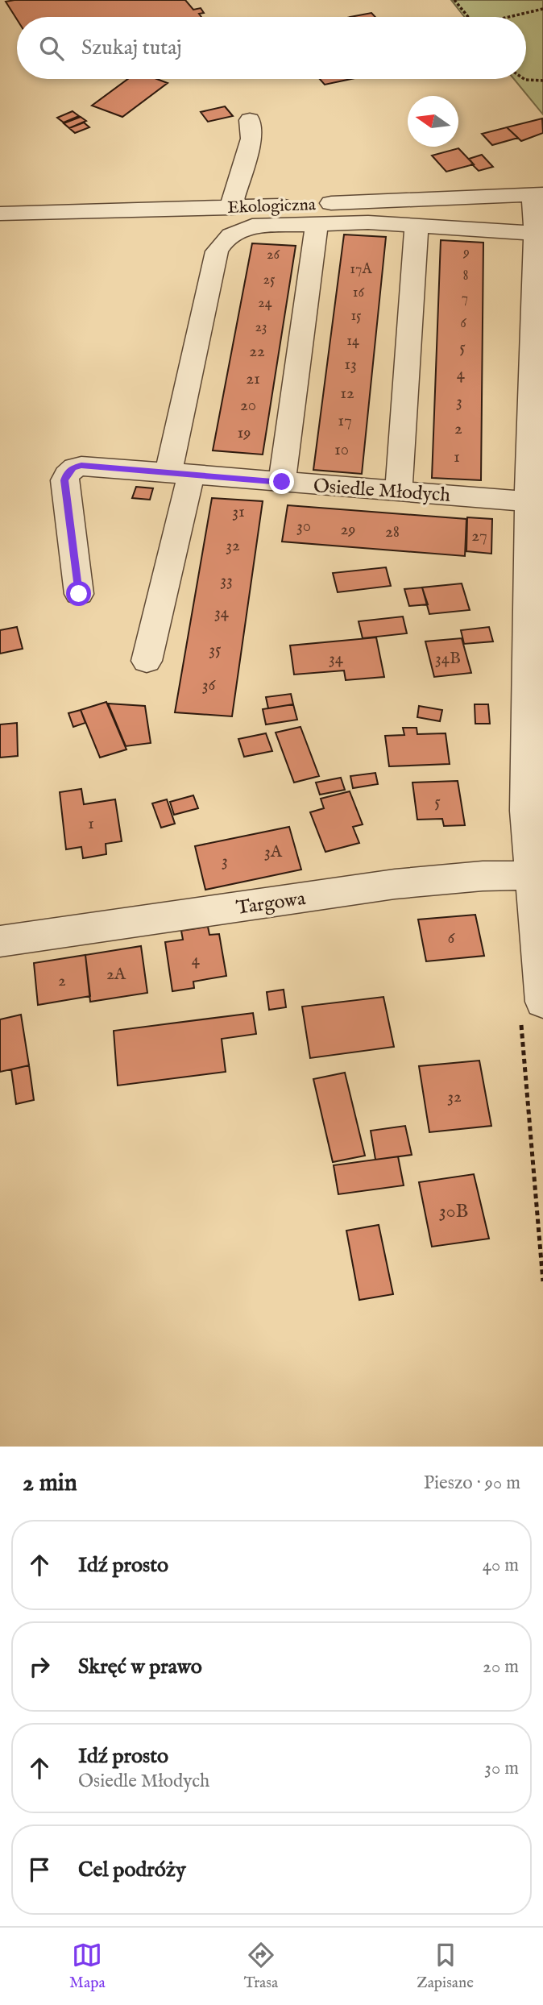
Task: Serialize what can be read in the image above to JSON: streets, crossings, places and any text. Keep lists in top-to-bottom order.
{
  "streets": {
    "street": ["Ekologiczna", "Osiedle Młodych", "Targowa"]
  },
  "house_numbers": [
    "9",
    "26",
    "17A",
    "8",
    "25",
    "16",
    "7",
    "24",
    "15",
    "6",
    "23",
    "14",
    "5",
    "22",
    "13",
    "4",
    "21",
    "12",
    "3",
    "20",
    "17",
    "2",
    "19",
    "10",
    "1",
    "31",
    "30",
    "29",
    "28",
    "27",
    "32",
    "33",
    "34",
    "35",
    "34",
    "34B",
    "36",
    "5",
    "1",
    "3A",
    "3",
    "6",
    "4",
    "2A",
    "2",
    "32",
    "30B"
  ],
  "north": "left",
  "page": {
    "search": "Szukaj tutaj",
    "heading": ["2 min", "Pieszo · 90 m"],
    "list": [
      ["Idź prosto", "40 m"],
      ["Skręć w prawo", "20 m"],
      ["Idź prosto", "Osiedle Młodych", "30 m"],
      "Cel podróży"
    ],
    "nav": ["Mapa", "Trasa", "Zapisane"]
  }
}
